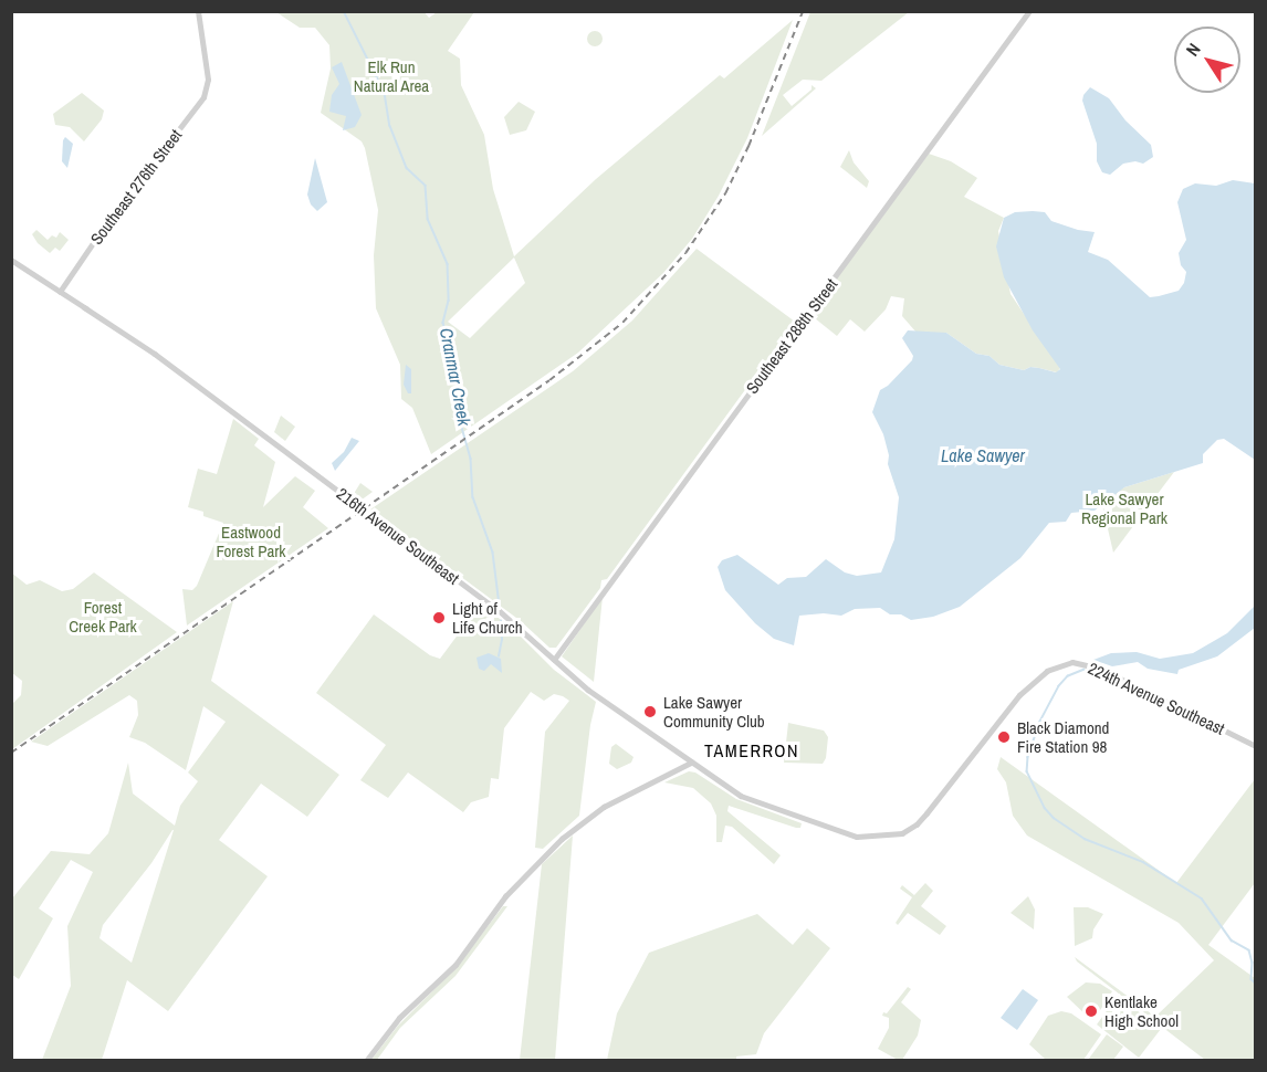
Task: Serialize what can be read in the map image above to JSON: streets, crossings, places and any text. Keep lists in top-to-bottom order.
{
  "streets": {
    "street": [
      "Southeast 276th Street",
      "Southeast 288th Street",
      "216th Avenue Southeast",
      "224th Avenue Southeast"
    ]
  },
  "crossings": [
    ["Southeast 276th Street", "216th Avenue Southeast"],
    ["Southeast 288th Street", "216th Avenue Southeast"],
    ["216th Avenue Southeast", "224th Avenue Southeast"]
  ],
  "districts": ["TAMERRON"],
  "water": ["Cranmar Creek", "Lake Sawyer"],
  "parks": [
    "Elk Run Natural Area",
    "Lake Sawyer Regional Park",
    "Eastwood Forest Park",
    "Forest Creek Park"
  ],
  "places": [
    "Light of Life Church",
    "Lake Sawyer Community Club",
    "Black Diamond Fire Station 98",
    "Kentlake High School"
  ],
  "north": "top left"
}
